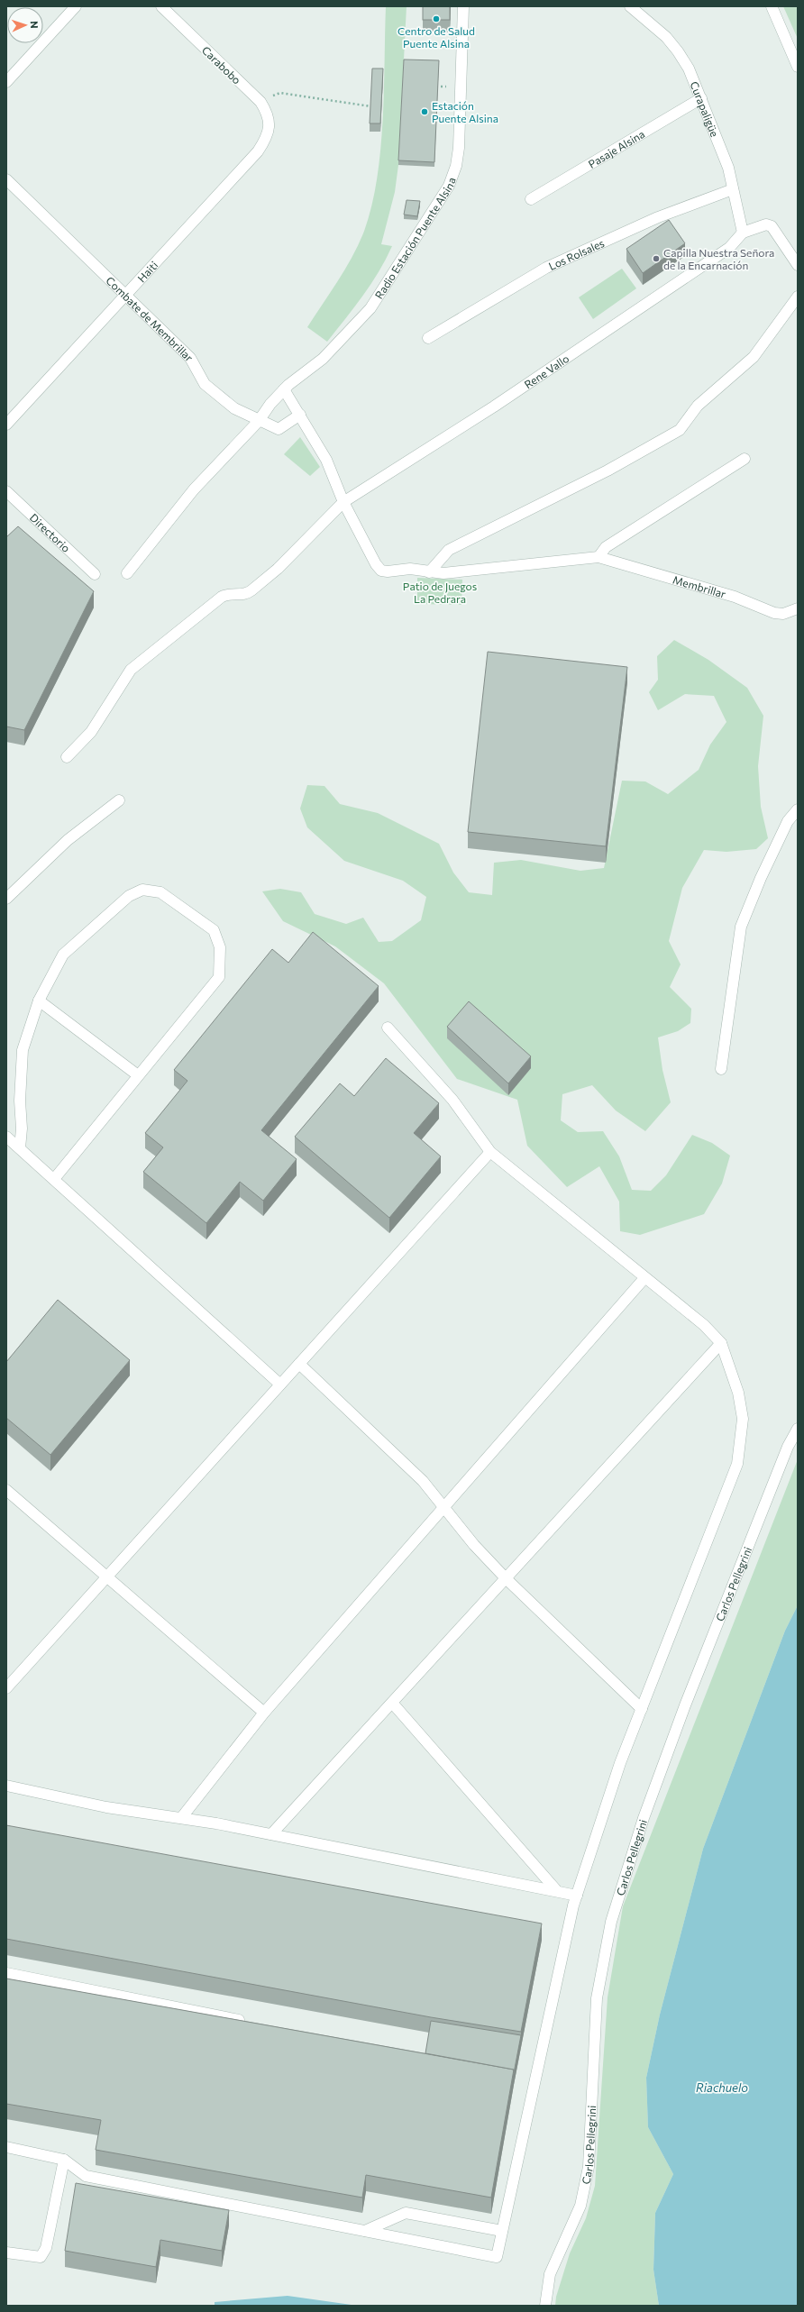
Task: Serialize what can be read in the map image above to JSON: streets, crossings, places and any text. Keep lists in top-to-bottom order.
{
  "streets": {
    "street": [
      "Carabobo",
      "Curapaligüe",
      "Pasaje Alsina",
      "Radio Estación Puente Alsina",
      "Los Rolsales",
      "Haiti",
      "Combate de Membrillar",
      "Rene Vallo",
      "Directorio",
      "Membrillar",
      "Carlos Pellegrini"
    ]
  },
  "crossings": [
    ["Carabobo", "Haiti"],
    ["Curapaligüe", "Pasaje Alsina"],
    ["Curapaligüe", "Los Rolsales"],
    ["Curapaligüe", "Rene Vallo"],
    ["Radio Estación Puente Alsina", "Combate de Membrillar"],
    ["Haiti", "Combate de Membrillar"]
  ],
  "water": ["Riachuelo"],
  "parks": ["Patio de Juegos La Pedrara"],
  "places": ["Centro de Salud Puente Alsina", "Estación Puente Alsina", "Capilla Nuestra Señora de la Encarnación"],
  "north": "right"
}
